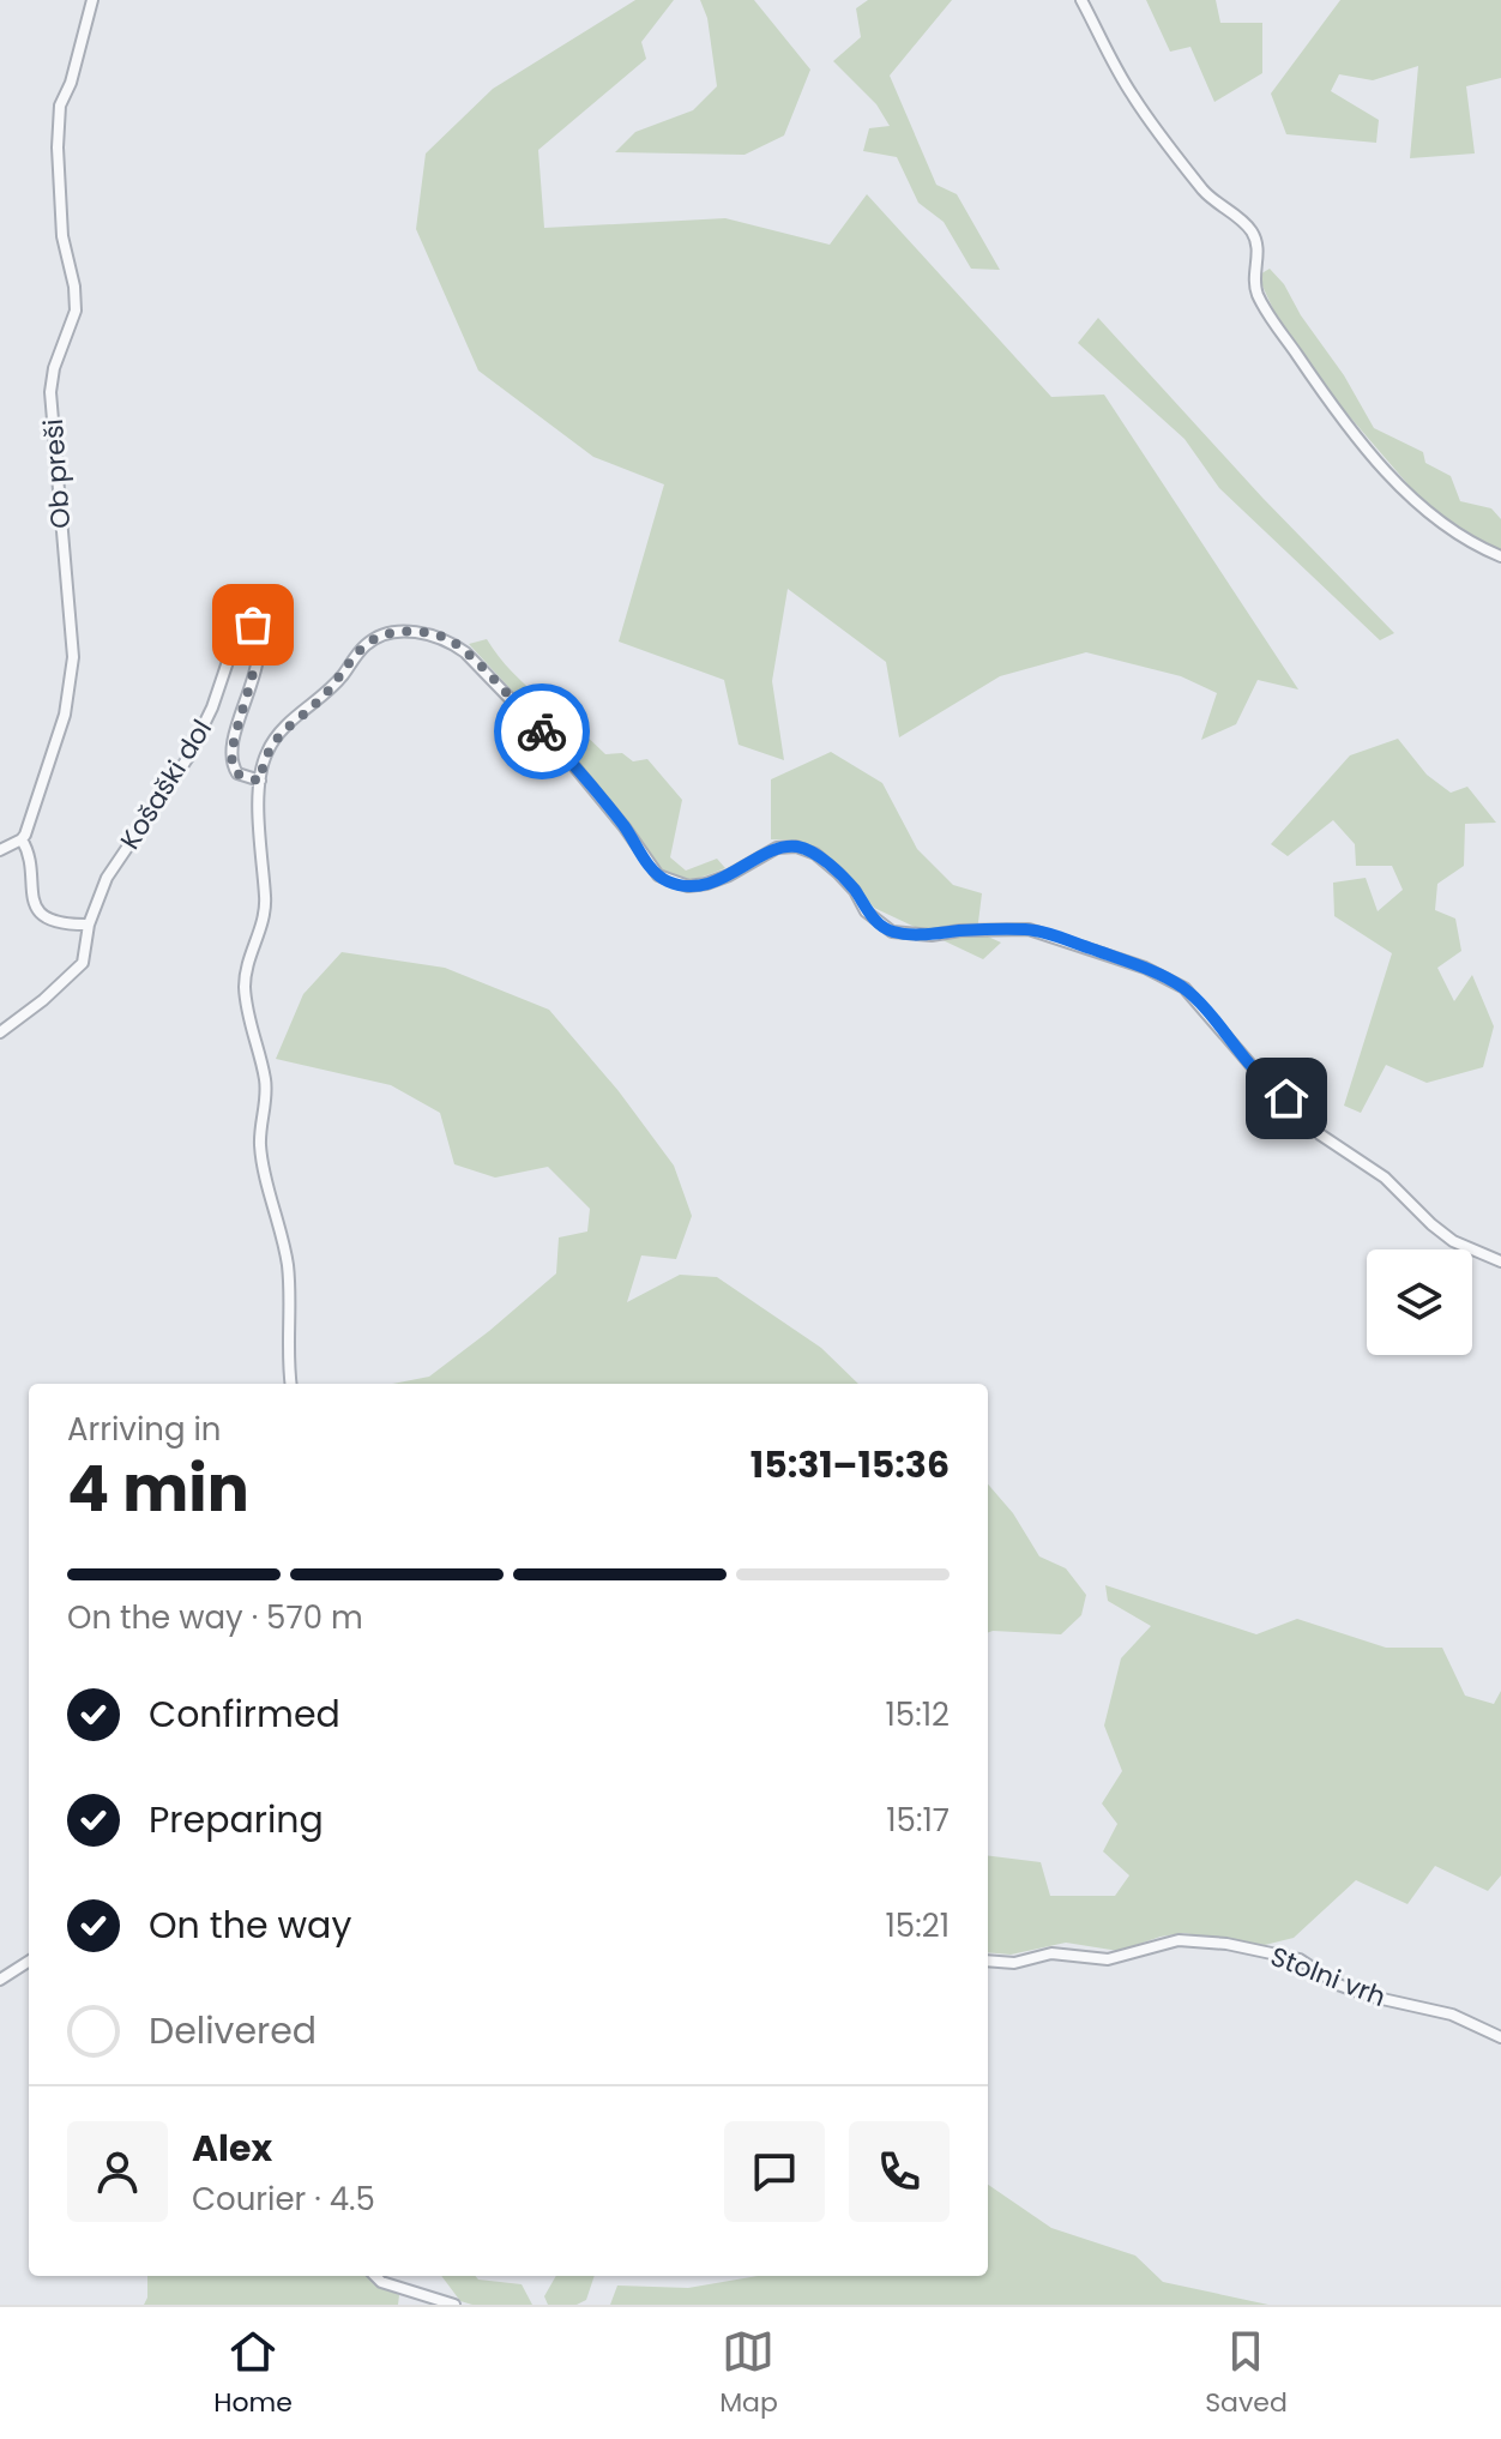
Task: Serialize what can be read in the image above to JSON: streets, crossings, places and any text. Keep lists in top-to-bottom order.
{
  "streets": {
    "street": ["Ob preši", "Košaški dol", "Stolni vrh"]
  },
  "page": {
    "heading": ["4 min", "Arriving in", "15:31–15:36"],
    "panel": ["Alex", "Courier · 4.5"],
    "bar": "On the way · 570 m",
    "list": [
      ["Confirmed", "15:12"],
      ["Preparing", "15:17"],
      ["On the way", "15:21"],
      "Delivered"
    ],
    "tabs": ["Home", "Map", "Saved"]
  }
}
